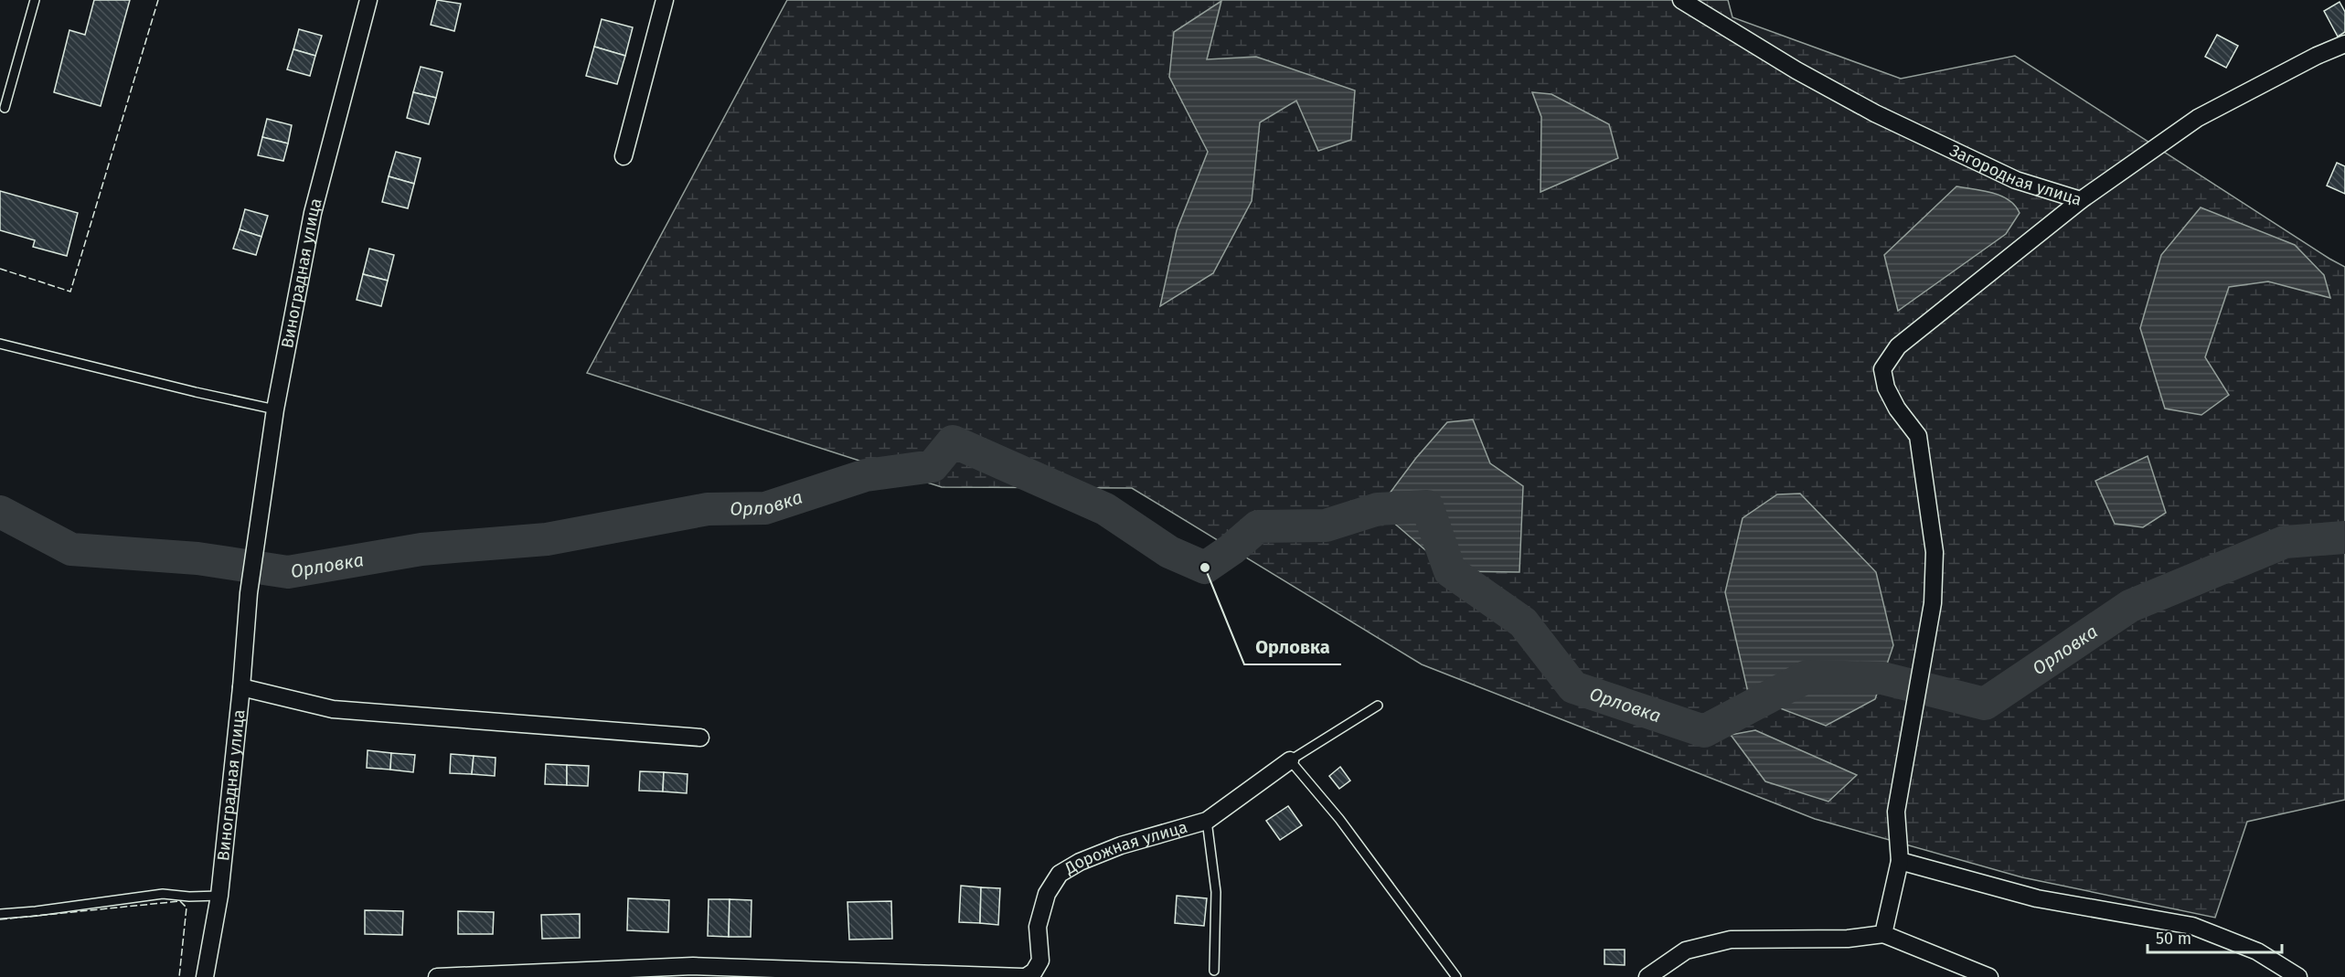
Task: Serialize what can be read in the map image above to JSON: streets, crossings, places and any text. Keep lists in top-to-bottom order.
{
  "streets": {
    "street": ["Загородная улица", "Виноградная улица", "Дорожная улица"]
  },
  "water": ["Орловка"],
  "places": ["Орловка"],
  "scale_bar": "50 m"
}
